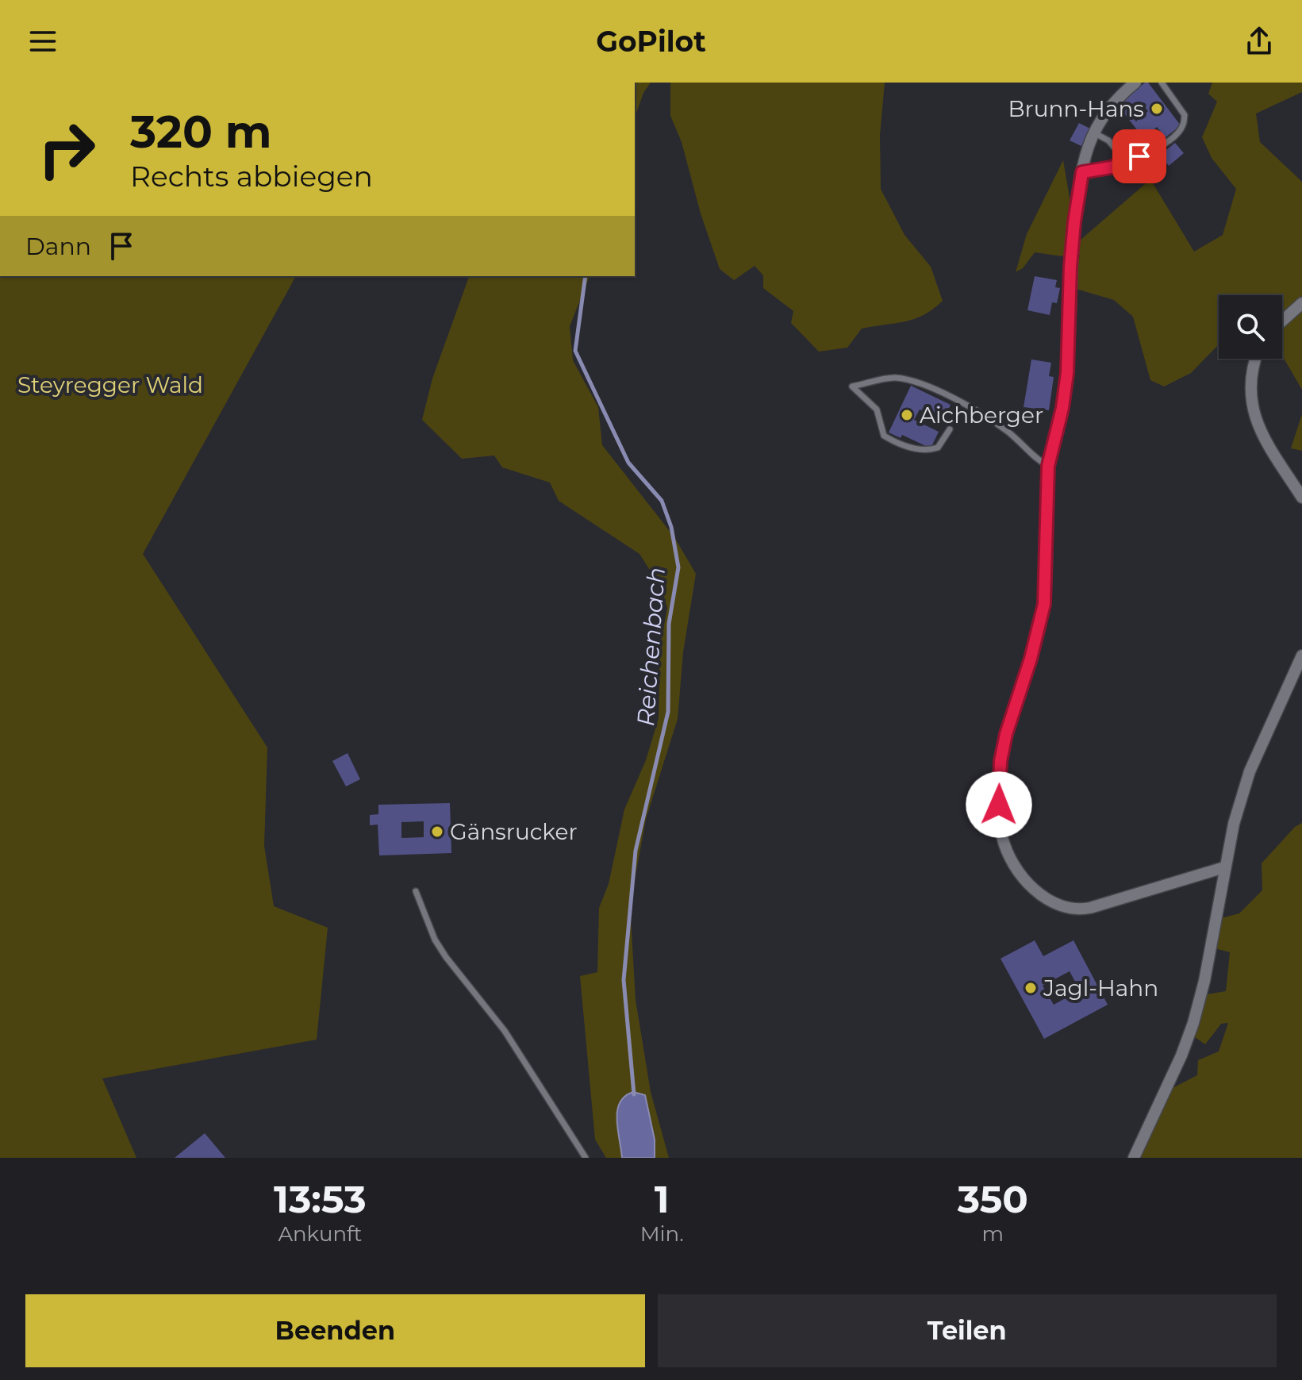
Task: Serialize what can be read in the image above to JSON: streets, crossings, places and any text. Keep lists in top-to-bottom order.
{
  "water": ["Reichenbach"],
  "parks": ["Steyregger Wald"],
  "places": [
    "Brunn-Hans",
    "Aichberger",
    "Gänsrucker",
    "Jagl-Hahn"
  ],
  "page": {
    "header": "GoPilot",
    "turn": ["320 m", "Rechts abbiegen"],
    "then": "Dann",
    "eta": [
      "13:53",
      "Ankunft",
      "1",
      "Min.",
      "350",
      "m"
    ],
    "buttons": ["Beenden", "Teilen"]
  }
}
